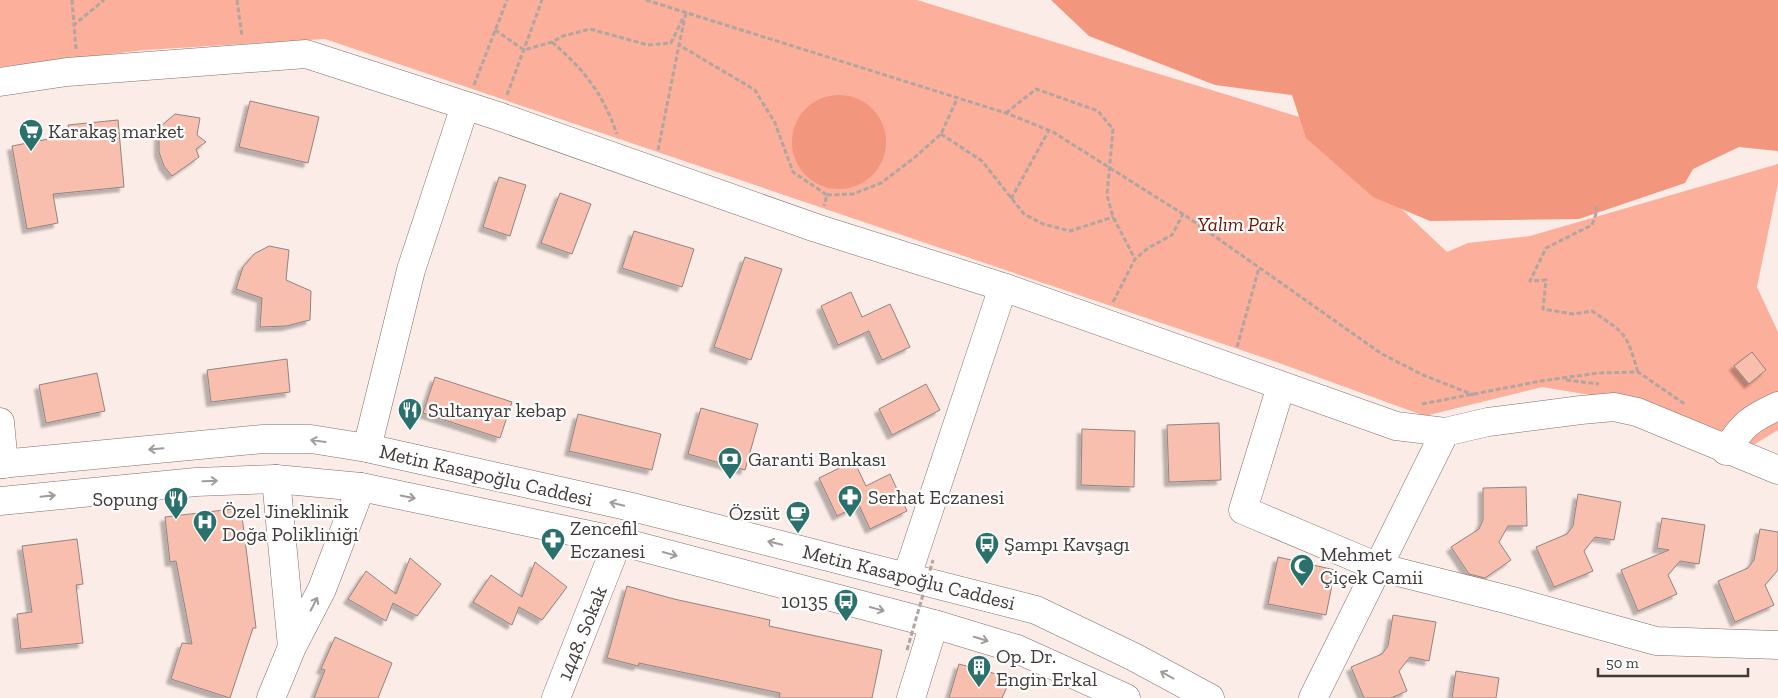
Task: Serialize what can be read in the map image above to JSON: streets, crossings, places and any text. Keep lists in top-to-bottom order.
{
  "streets": {
    "street": ["Metin Kasapoğlu Caddesi", "1448. Sokak"]
  },
  "crossings": [
    ["Metin Kasapoğlu Caddesi", "1448. Sokak"]
  ],
  "parks": ["Yalım Park"],
  "places": {
    "supermarket": ["Karakaş market"],
    "restaurant": ["Sultanyar kebap", "Sopung"],
    "bank": ["Garanti Bankası"],
    "pharmacy": ["Serhat Eczanesi", "Zencefil Eczanesi"],
    "cafe": ["Özsüt"],
    "hospital": ["Özel Jineklinik Doğa Polikliniği"],
    "bus stop": ["Şampı Kavşagı", "10135"],
    "mosque": ["Mehmet Çiçek Camii"],
    "building": ["Op. Dr. Engin Erkal"]
  },
  "scale_bar": "50 m"
}
